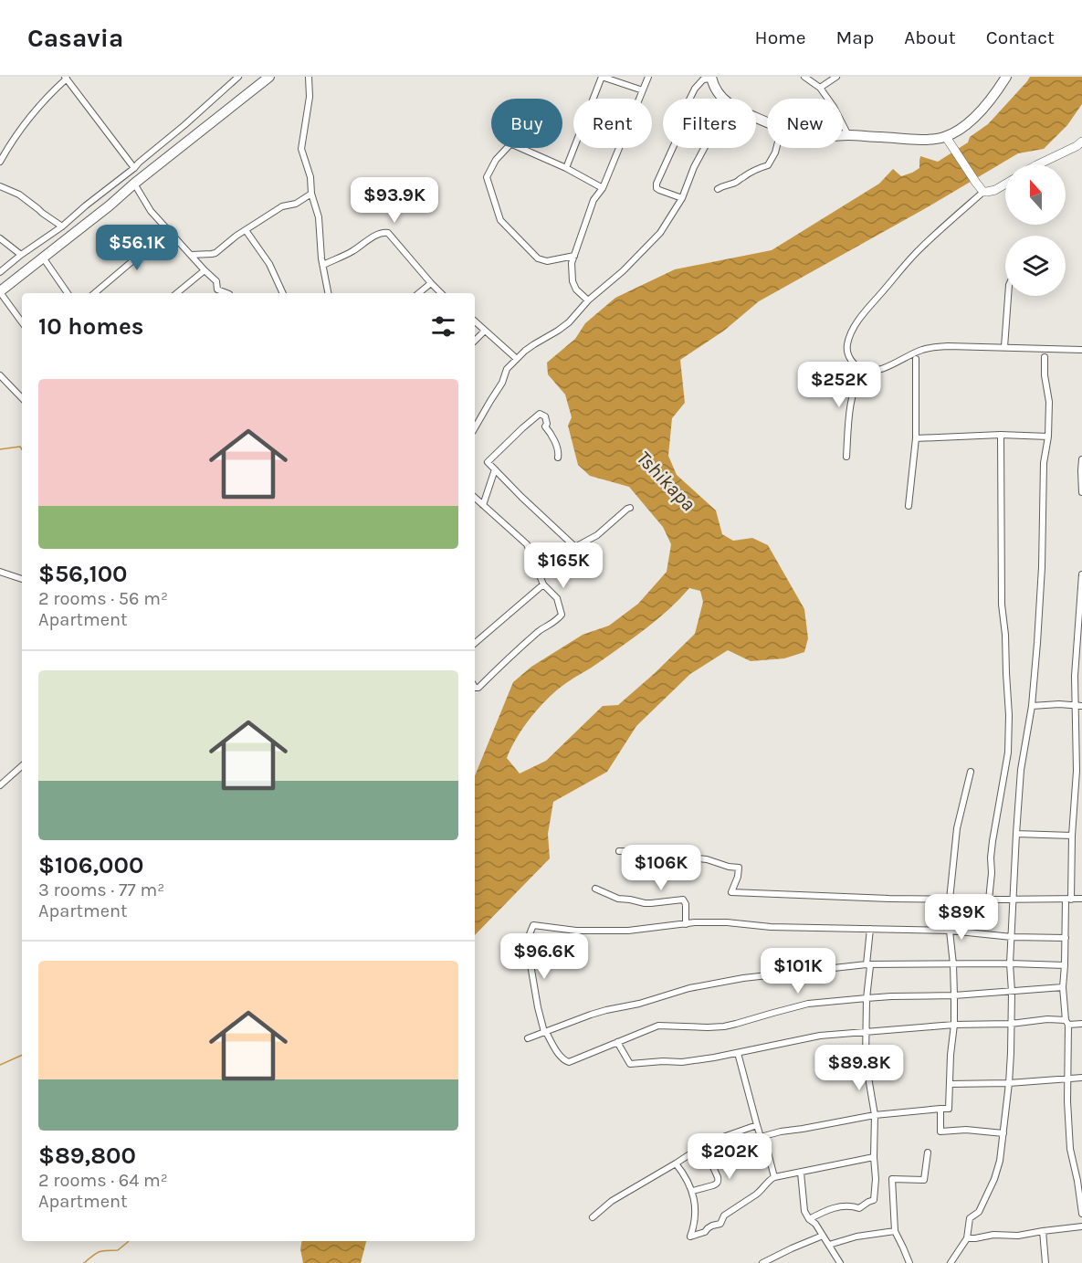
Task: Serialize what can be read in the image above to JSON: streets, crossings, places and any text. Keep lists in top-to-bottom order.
{
  "water": ["Tshikapa"],
  "north": "top",
  "page": {
    "header": "Casavia",
    "nav": [
      "Home",
      "Map",
      "About",
      "Contact"
    ],
    "chip": [
      "Buy",
      "Rent",
      "Filters",
      "New"
    ],
    "price": [
      "$93.9K",
      "$56.1K",
      "$252K",
      "$165K",
      "$106K",
      "$89K",
      "$96.6K",
      "$101K",
      "$89.8K",
      "$202K"
    ],
    "heading": "10 homes",
    "list": [
      {
        "name": "$56,100",
        "note": "2 rooms · 56 m² · Apartment"
      },
      {
        "name": "$106,000",
        "note": "3 rooms · 77 m² · Apartment"
      },
      {
        "name": "$89,800",
        "note": "2 rooms · 64 m² · Apartment"
      }
    ]
  }
}
